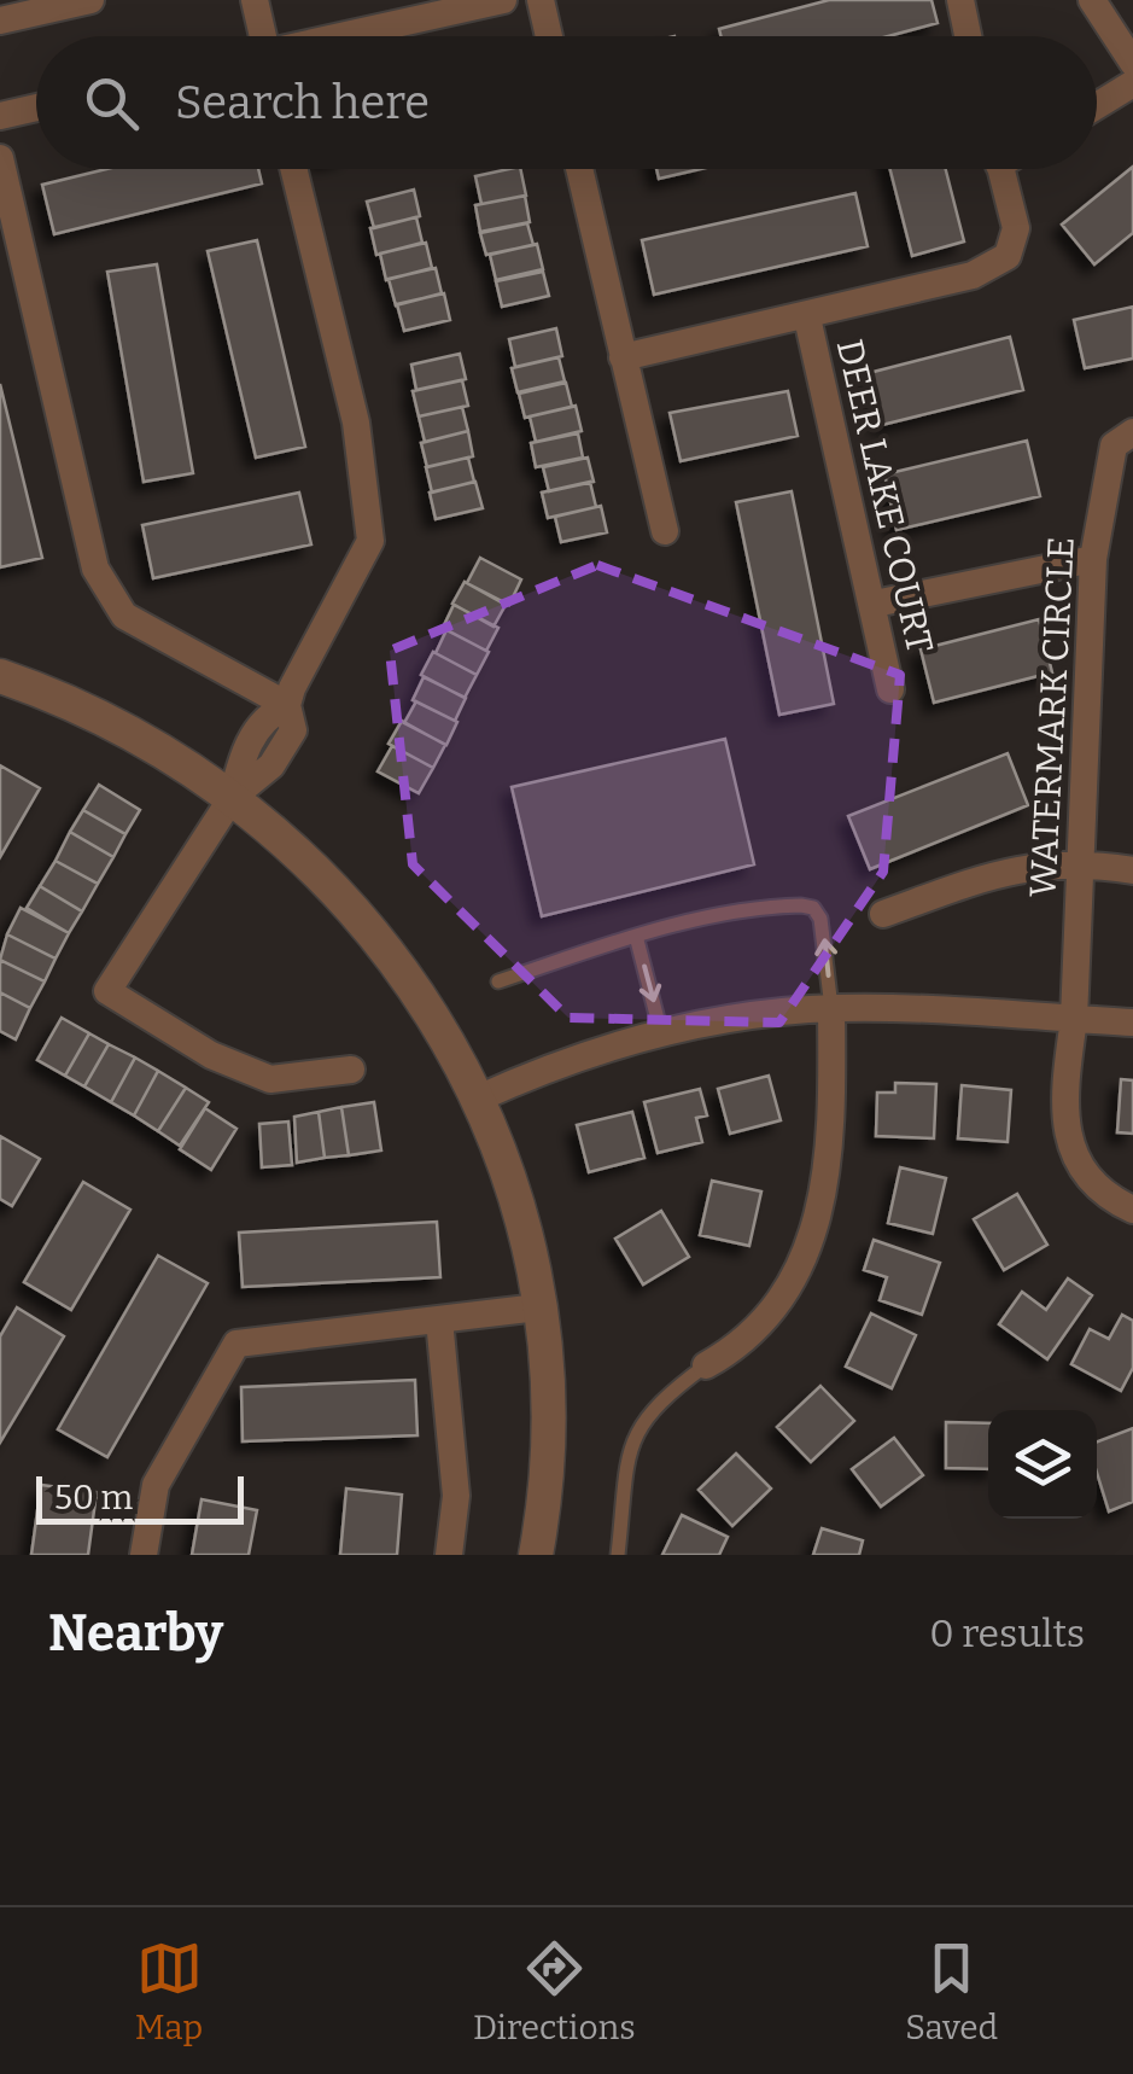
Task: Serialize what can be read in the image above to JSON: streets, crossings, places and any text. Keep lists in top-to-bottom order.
{
  "streets": {
    "street": ["DEER LAKE COURT", "WATERMARK CIRCLE"]
  },
  "scale_bar": "50 m",
  "page": {
    "search": "Search here",
    "scale": "50 m",
    "heading": ["Nearby", "0 results"],
    "nav": ["Map", "Directions", "Saved"]
  }
}
